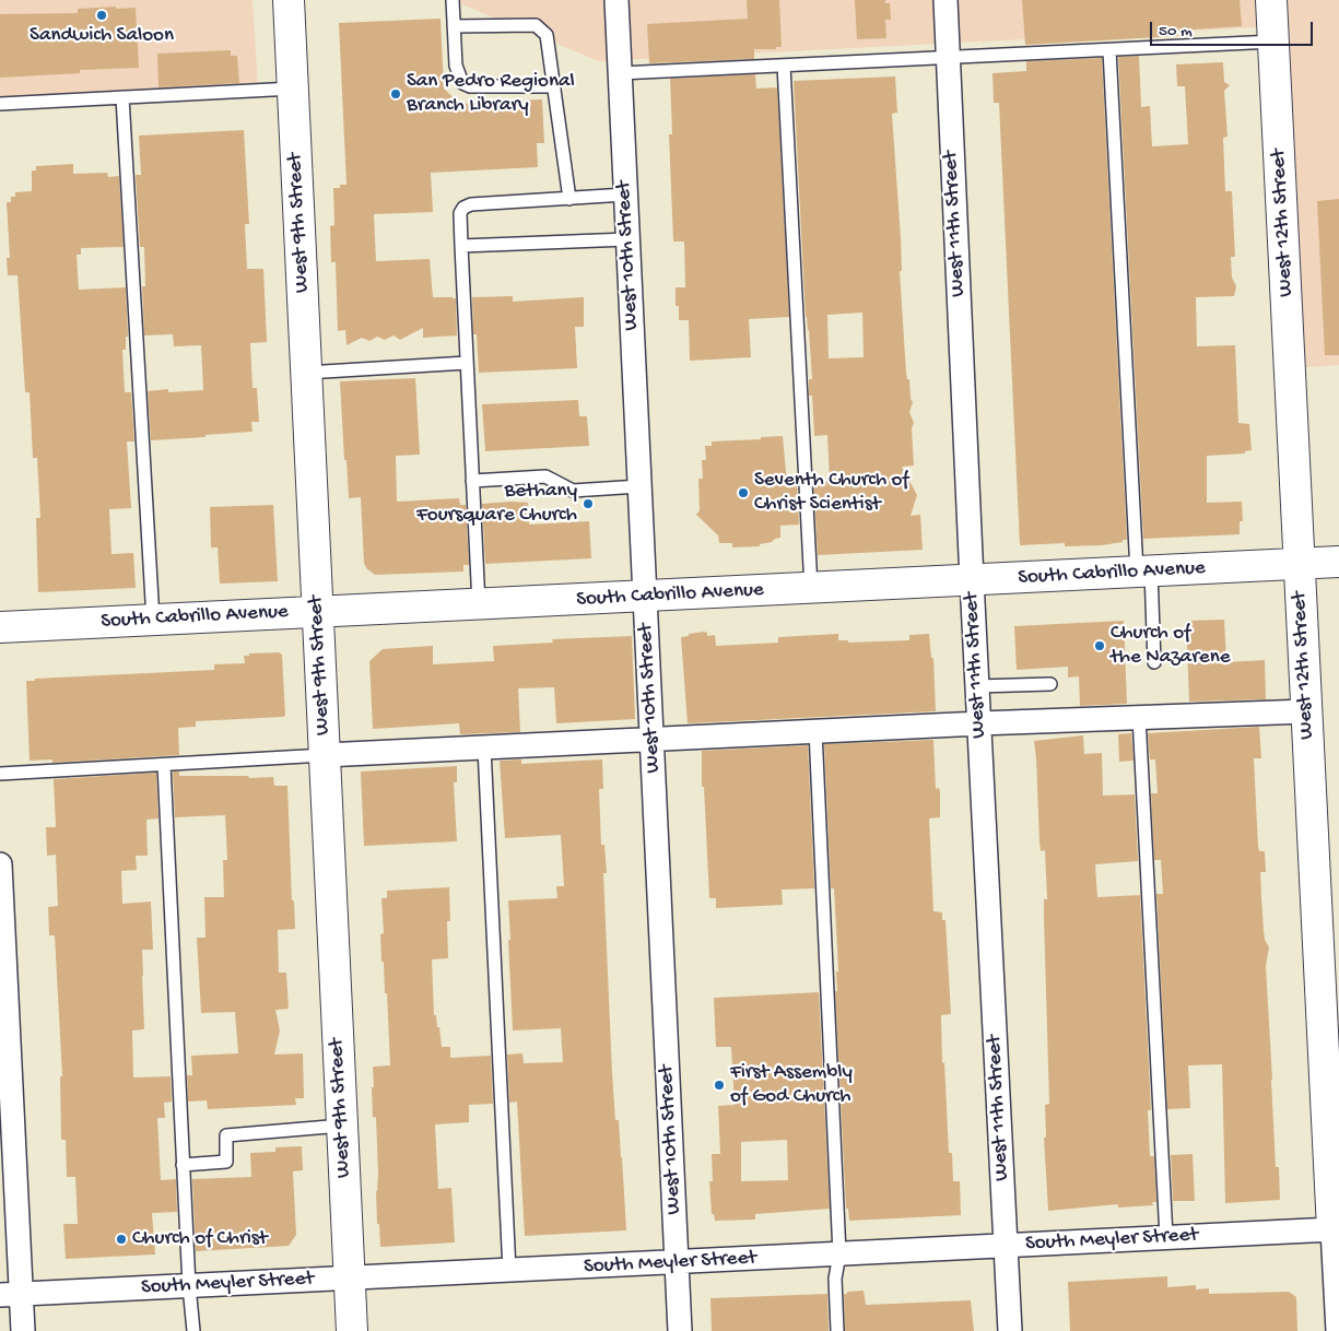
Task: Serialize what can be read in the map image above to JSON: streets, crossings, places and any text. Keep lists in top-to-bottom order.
{
  "streets": {
    "street": [
      "West 9th Street",
      "West 12th Street",
      "West 11th Street",
      "West 10th Street",
      "South Cabrillo Avenue",
      "South Meyler Street"
    ]
  },
  "crossings": [
    ["West 9th Street", "South Cabrillo Avenue"],
    ["West 9th Street", "South Meyler Street"],
    ["West 12th Street", "South Cabrillo Avenue"],
    ["West 12th Street", "South Meyler Street"],
    ["West 11th Street", "South Cabrillo Avenue"],
    ["West 11th Street", "South Meyler Street"],
    ["West 10th Street", "South Cabrillo Avenue"],
    ["West 10th Street", "South Meyler Street"]
  ],
  "places": [
    "Sandwich Saloon",
    "San Pedro Regional Branch Library",
    "Seventh Church of Christ Scientist",
    "Bethany Foursquare Church",
    "Church of the Nazarene",
    "First Assembly of God Church",
    "Church of Christ"
  ],
  "scale_bar": "50 m"
}
